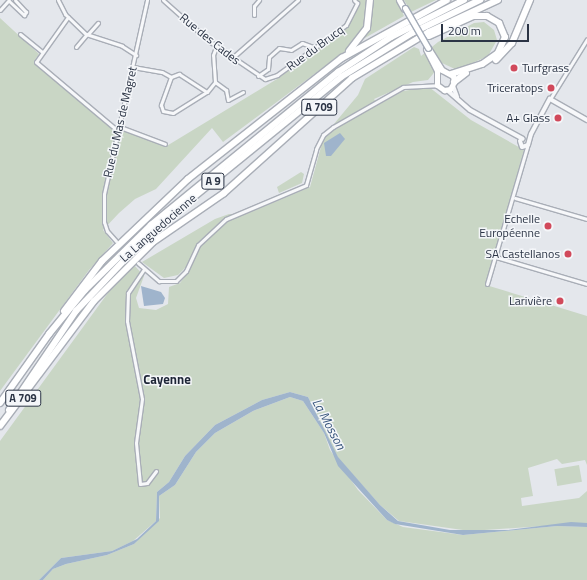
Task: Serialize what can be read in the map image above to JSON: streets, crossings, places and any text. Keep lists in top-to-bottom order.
{
  "streets": {
    "highway": ["A 709", "A 9", "La Languedocienne"],
    "street": ["Rue des Cades", "Rue du Brucq", "Rue du Mas de Magret"]
  },
  "crossings": [
    ["Rue des Cades", "Rue du Brucq"],
    ["A 709", "La Languedocienne"]
  ],
  "districts": ["Cayenne"],
  "water": ["La Mosson"],
  "places": [
    "Turfgrass",
    "Triceratops",
    "A+ Glass",
    "Echelle Européenne",
    "SA Castellanos",
    "Larivière"
  ],
  "scale_bar": "200 m"
}
